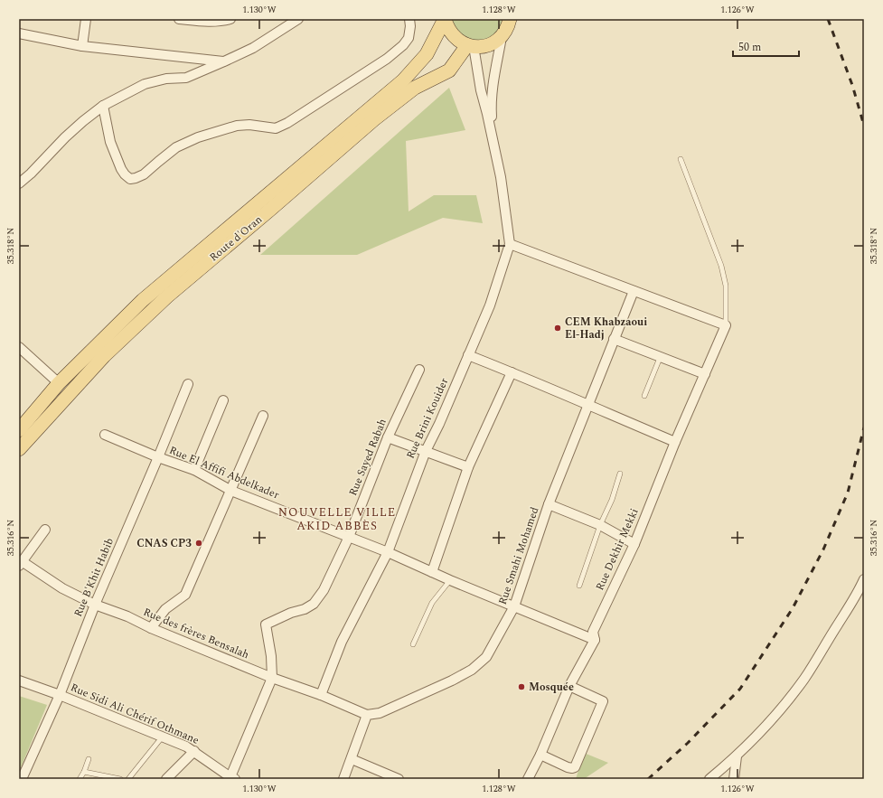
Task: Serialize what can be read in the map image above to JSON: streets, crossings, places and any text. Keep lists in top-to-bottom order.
{
  "streets": {
    "main road": ["Route d'Oran"],
    "street": [
      "Rue Brini Kouider",
      "Rue Sayed Rabah",
      "Rue El Affifi Abdelkader",
      "Rue Dekhir Mekki",
      "Rue Smahi Mohamed",
      "Rue B'Khit Habib",
      "Rue des frères Bensalah",
      "Rue Sidi Ali Chérif Othmane"
    ]
  },
  "crossings": [
    ["Rue Brini Kouider", "Rue El Affifi Abdelkader"],
    ["Rue Brini Kouider", "Rue des frères Bensalah"],
    ["Rue Sayed Rabah", "Rue El Affifi Abdelkader"],
    ["Rue Sayed Rabah", "Rue des frères Bensalah"],
    ["Rue El Affifi Abdelkader", "Rue Dekhir Mekki"],
    ["Rue El Affifi Abdelkader", "Rue Smahi Mohamed"],
    ["Rue El Affifi Abdelkader", "Rue B'Khit Habib"],
    ["Rue Smahi Mohamed", "Rue des frères Bensalah"],
    ["Rue B'Khit Habib", "Rue des frères Bensalah"],
    ["Rue B'Khit Habib", "Rue Sidi Ali Chérif Othmane"]
  ],
  "districts": ["NOUVELLE VILLE AKID ABBÈS"],
  "places": ["CEM Khabzaoui El-Hadj", "CNAS CP3", "Mosquée"],
  "scale_bar": "50 m",
  "coordinates": [
    "1.130°W",
    "1.128°W",
    "1.126°W",
    "35.318°N",
    "35.316°N"
  ]
}
